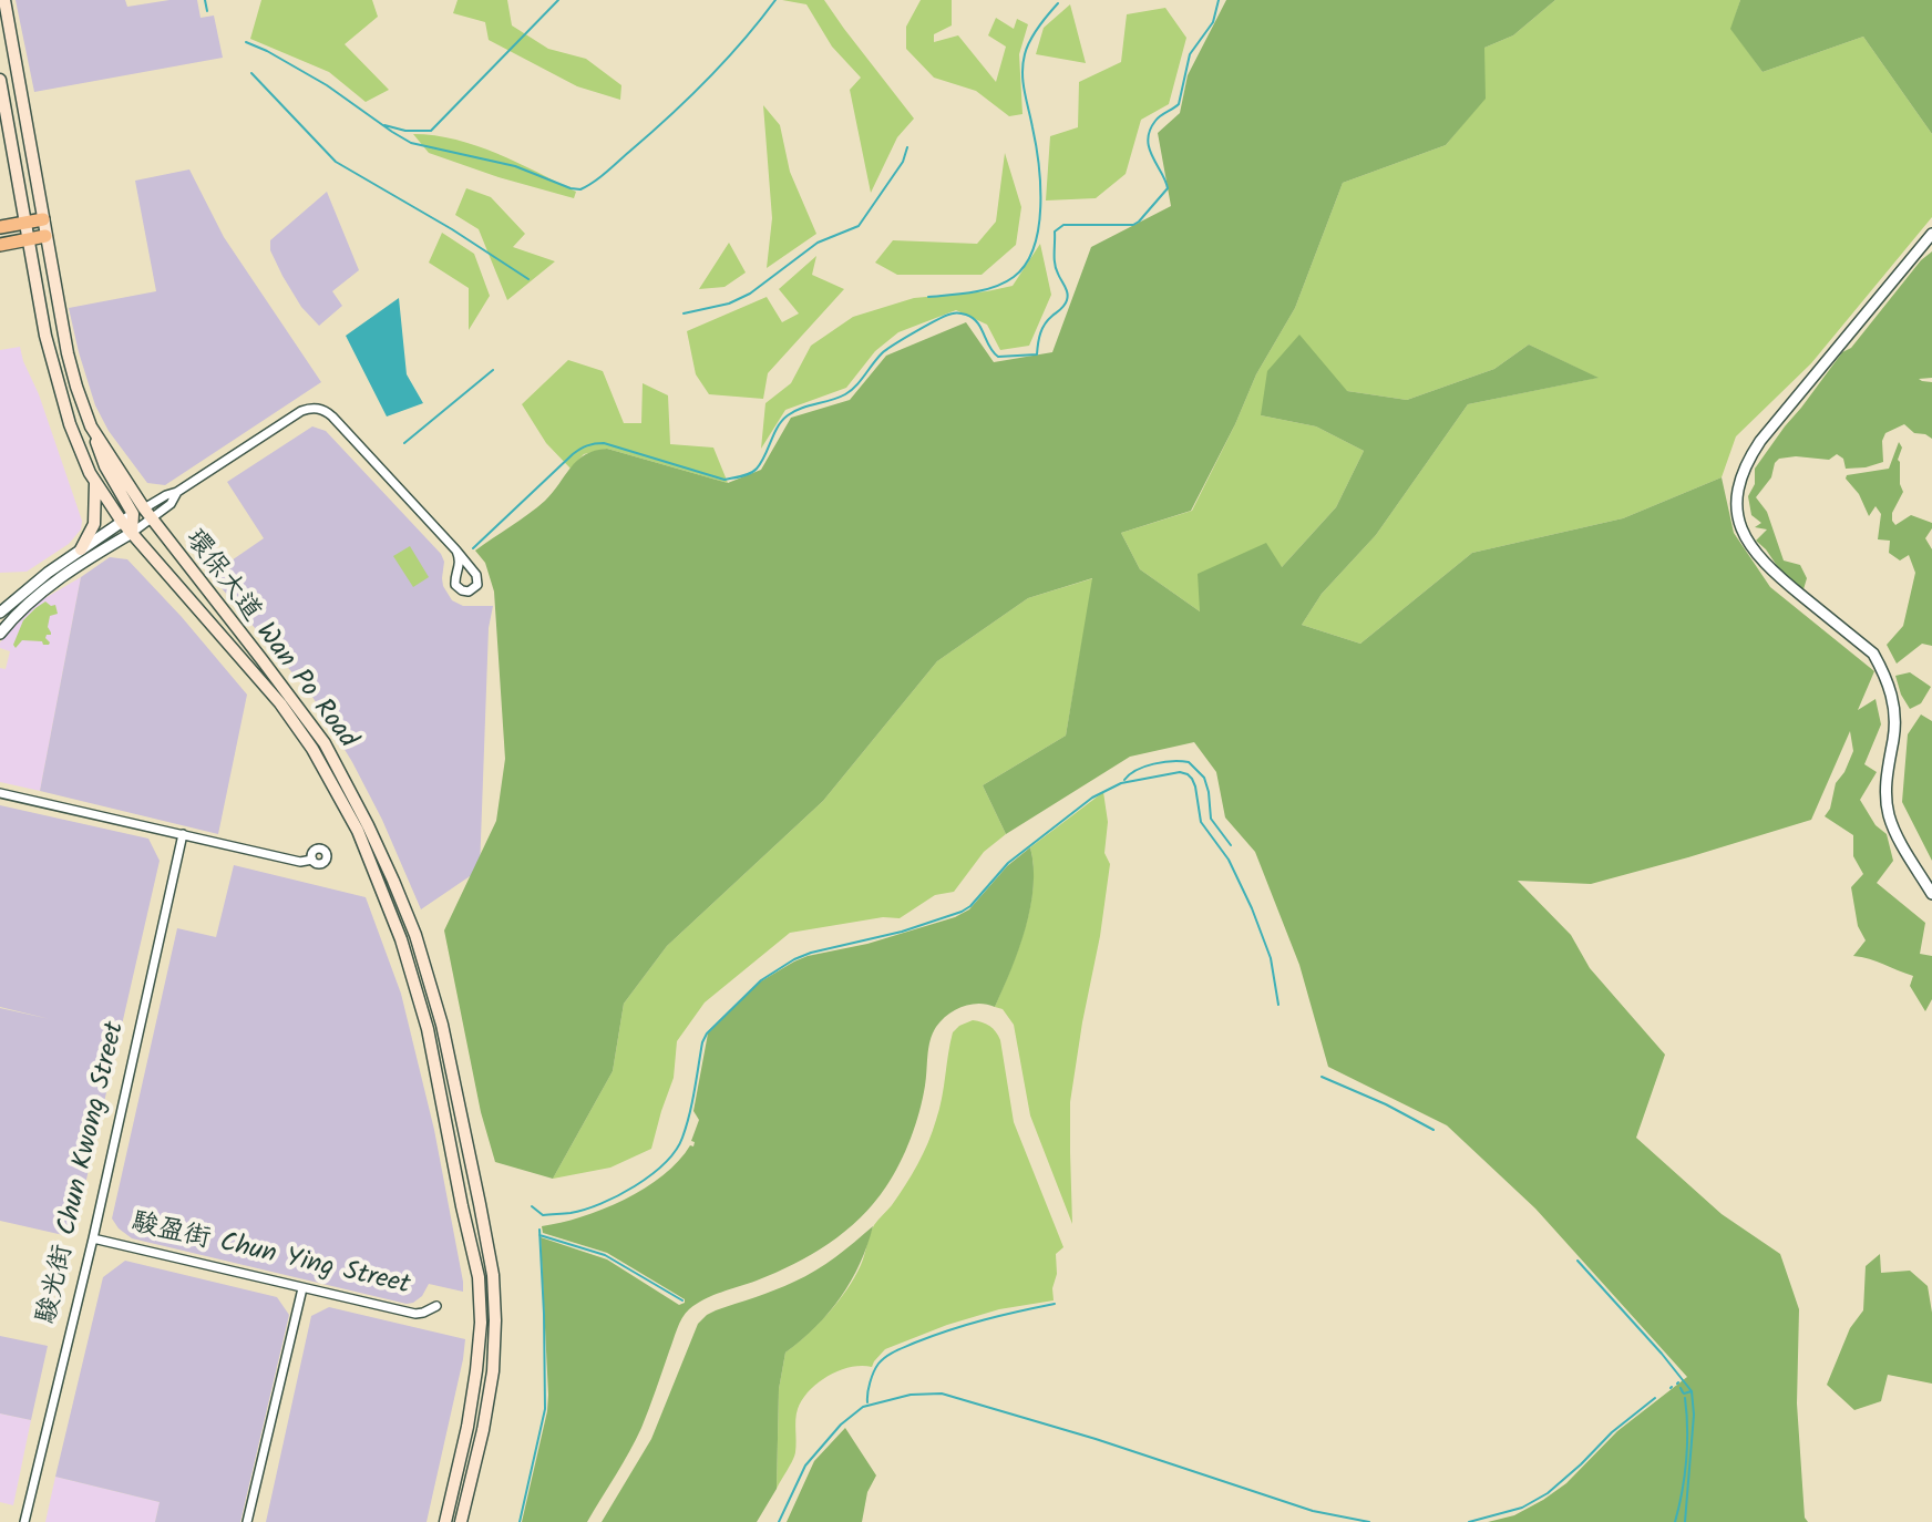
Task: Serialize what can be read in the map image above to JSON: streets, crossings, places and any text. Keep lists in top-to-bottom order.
{
  "streets": {
    "main road": ["環保大道 Wan Po Road"],
    "street": ["駿光街 Chun Kwong Street", "駿盈街 Chun Ying Street"]
  },
  "crossings": [
    ["駿光街 Chun Kwong Street", "駿盈街 Chun Ying Street"]
  ]
}
